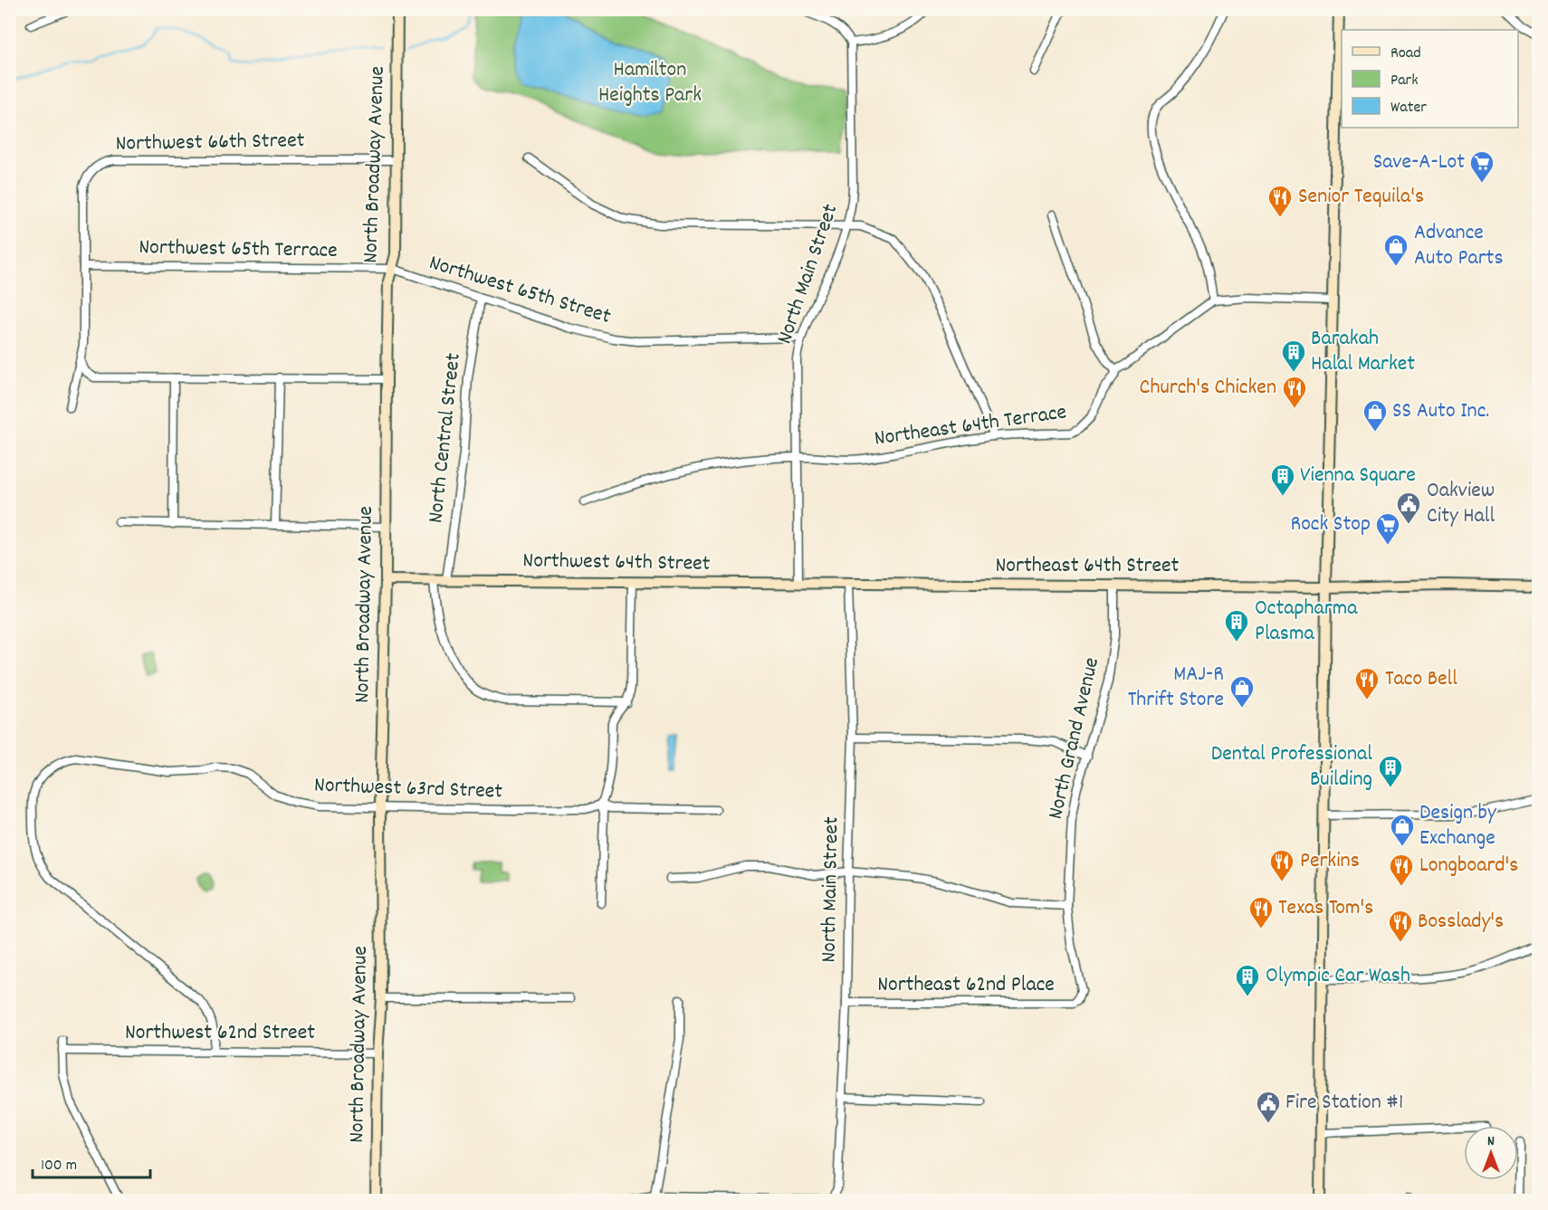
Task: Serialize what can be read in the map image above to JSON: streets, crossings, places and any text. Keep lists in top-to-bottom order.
{
  "streets": {
    "street": [
      "Northwest 66th Street",
      "North Broadway Avenue",
      "Northwest 65th Terrace",
      "North Main Street",
      "Northwest 65th Street",
      "Northeast 64th Terrace",
      "North Central Street",
      "Northwest 64th Street",
      "Northeast 64th Street",
      "North Grand Avenue",
      "Northwest 63rd Street",
      "Northeast 62nd Place",
      "Northwest 62nd Street"
    ]
  },
  "crossings": [
    ["Northwest 66th Street", "North Broadway Avenue"],
    ["Northwest 66th Street", "Northwest 65th Terrace"],
    ["North Broadway Avenue", "Northwest 65th Terrace"],
    ["North Broadway Avenue", "Northwest 65th Street"],
    ["North Broadway Avenue", "Northwest 64th Street"],
    ["North Broadway Avenue", "Northwest 63rd Street"],
    ["North Broadway Avenue", "Northwest 62nd Street"],
    ["Northwest 65th Terrace", "Northwest 65th Street"],
    ["North Main Street", "Northwest 65th Street"],
    ["North Main Street", "Northeast 64th Terrace"],
    ["North Main Street", "Northwest 64th Street"],
    ["North Main Street", "Northeast 64th Street"],
    ["North Main Street", "Northeast 62nd Place"],
    ["Northwest 65th Street", "North Central Street"],
    ["North Central Street", "Northwest 64th Street"],
    ["Northwest 64th Street", "Northeast 64th Street"],
    ["Northeast 64th Street", "North Grand Avenue"],
    ["North Grand Avenue", "Northeast 62nd Place"],
    ["Northwest 63rd Street", "Northwest 62nd Street"]
  ],
  "parks": ["Hamilton Heights Park"],
  "places": {
    "supermarket": ["Save-A-Lot", "Rock Stop"],
    "restaurant": [
      "Senior Tequila's",
      "Church's Chicken",
      "Taco Bell",
      "Perkins",
      "Longboard's",
      "Texas Tom's",
      "Bosslady's"
    ],
    "shop": [
      "Advance Auto Parts",
      "SS Auto Inc.",
      "MAJ-R Thrift Store",
      "Design by Exchange"
    ],
    "building": [
      "Barakah Halal Market",
      "Vienna Square",
      "Octapharma Plasma",
      "Dental Professional Building",
      "Olympic Car Wash"
    ],
    "public building": ["Oakview City Hall", "Fire Station #1"]
  },
  "legend": ["Road", "Park", "Water"],
  "scale_bar": "100 m",
  "north": "top"
}
